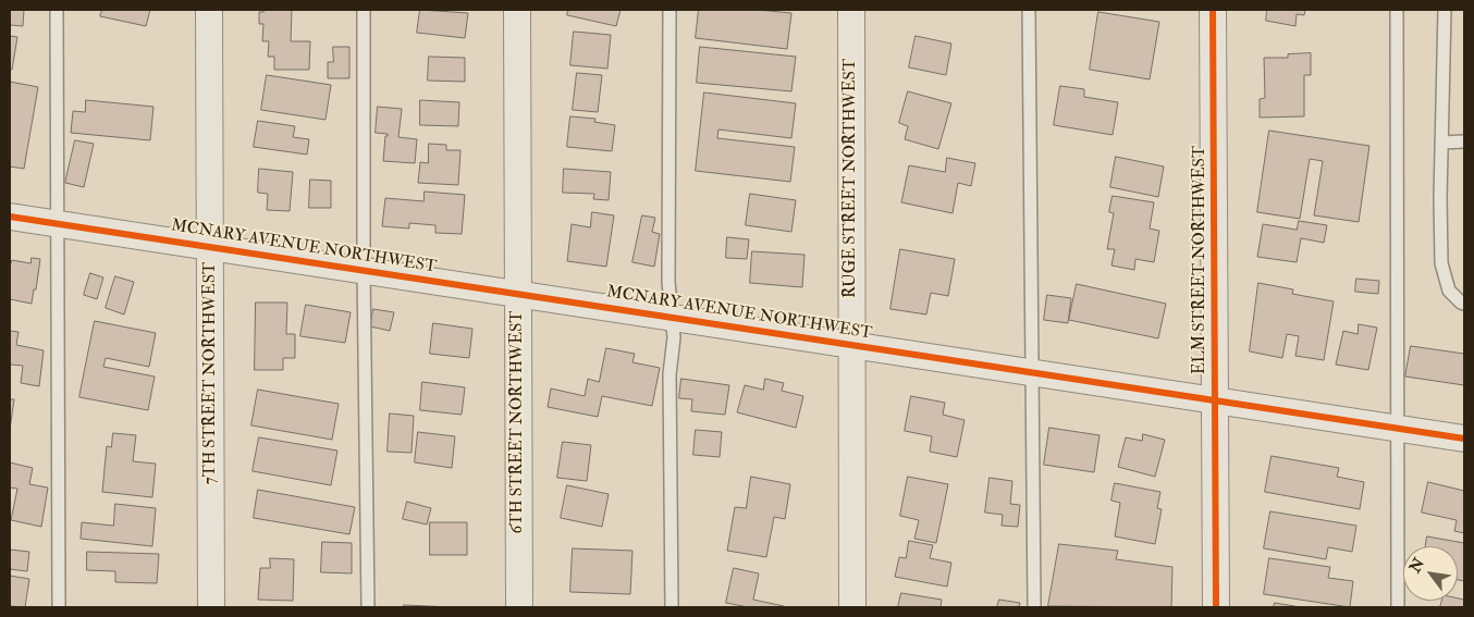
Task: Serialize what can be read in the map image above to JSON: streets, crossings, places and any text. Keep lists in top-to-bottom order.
{
  "streets": {
    "street": [
      "RUGE STREET NORTHWEST",
      "MCNARY AVENUE NORTHWEST",
      "ELM STREET NORTHWEST",
      "7TH STREET NORTHWEST",
      "6TH STREET NORTHWEST"
    ]
  },
  "crossings": [
    ["RUGE STREET NORTHWEST", "MCNARY AVENUE NORTHWEST"],
    ["MCNARY AVENUE NORTHWEST", "ELM STREET NORTHWEST"],
    ["MCNARY AVENUE NORTHWEST", "7TH STREET NORTHWEST"],
    ["MCNARY AVENUE NORTHWEST", "6TH STREET NORTHWEST"]
  ],
  "north": "top left"
}
